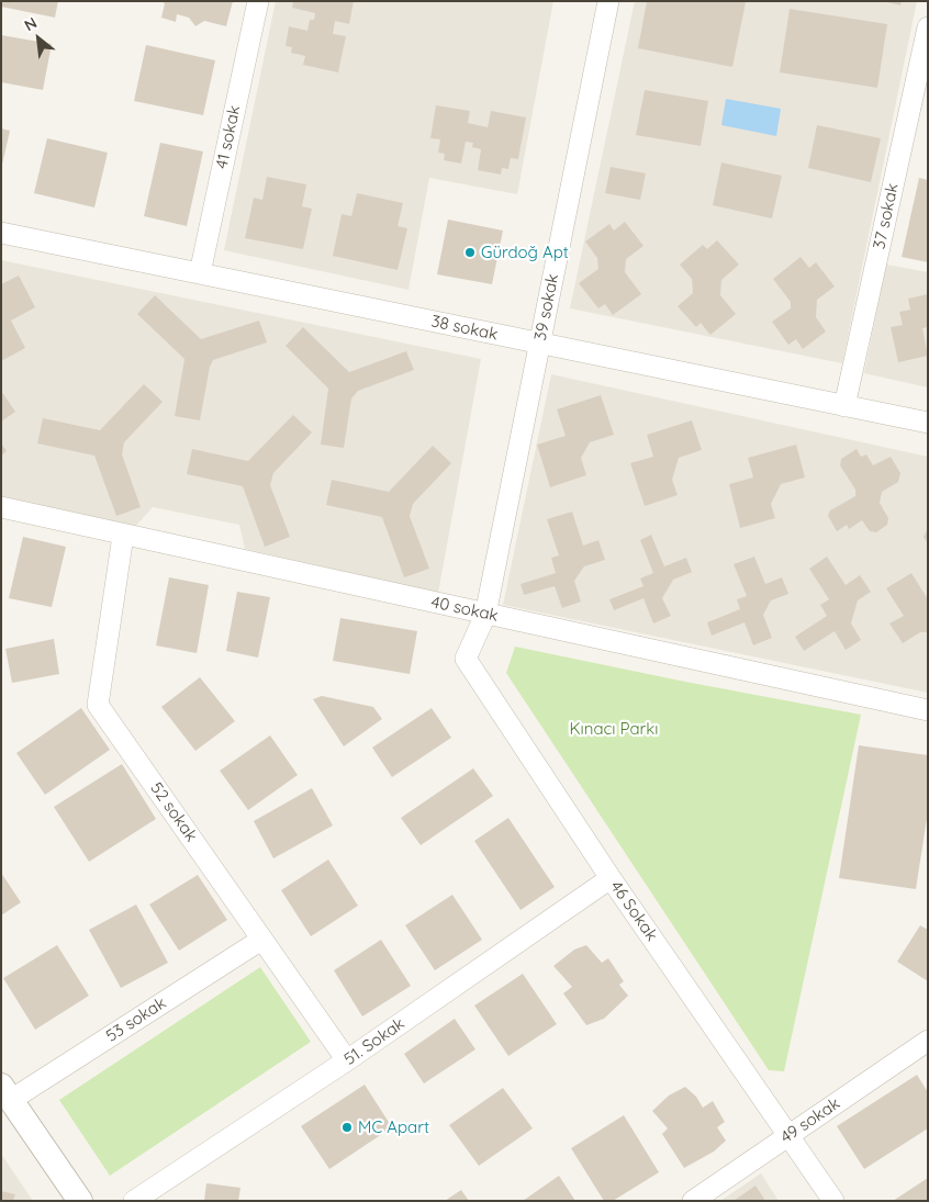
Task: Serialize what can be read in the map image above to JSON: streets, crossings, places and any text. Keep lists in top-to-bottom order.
{
  "streets": {
    "street": [
      "41 sokak",
      "37 sokak",
      "39 sokak",
      "38 sokak",
      "40 sokak",
      "52 sokak",
      "46 Sokak",
      "53 sokak",
      "51. Sokak",
      "49 sokak"
    ]
  },
  "crossings": [
    ["41 sokak", "38 sokak"],
    ["37 sokak", "38 sokak"],
    ["39 sokak", "38 sokak"],
    ["39 sokak", "40 sokak"],
    ["39 sokak", "46 Sokak"],
    ["40 sokak", "52 sokak"],
    ["40 sokak", "46 Sokak"],
    ["52 sokak", "53 sokak"],
    ["52 sokak", "51. Sokak"],
    ["46 Sokak", "51. Sokak"],
    ["46 Sokak", "49 sokak"]
  ],
  "parks": ["Kınacı Parkı"],
  "places": ["Gürdoğ Apt", "MC Apart"],
  "north": "top left"
}
